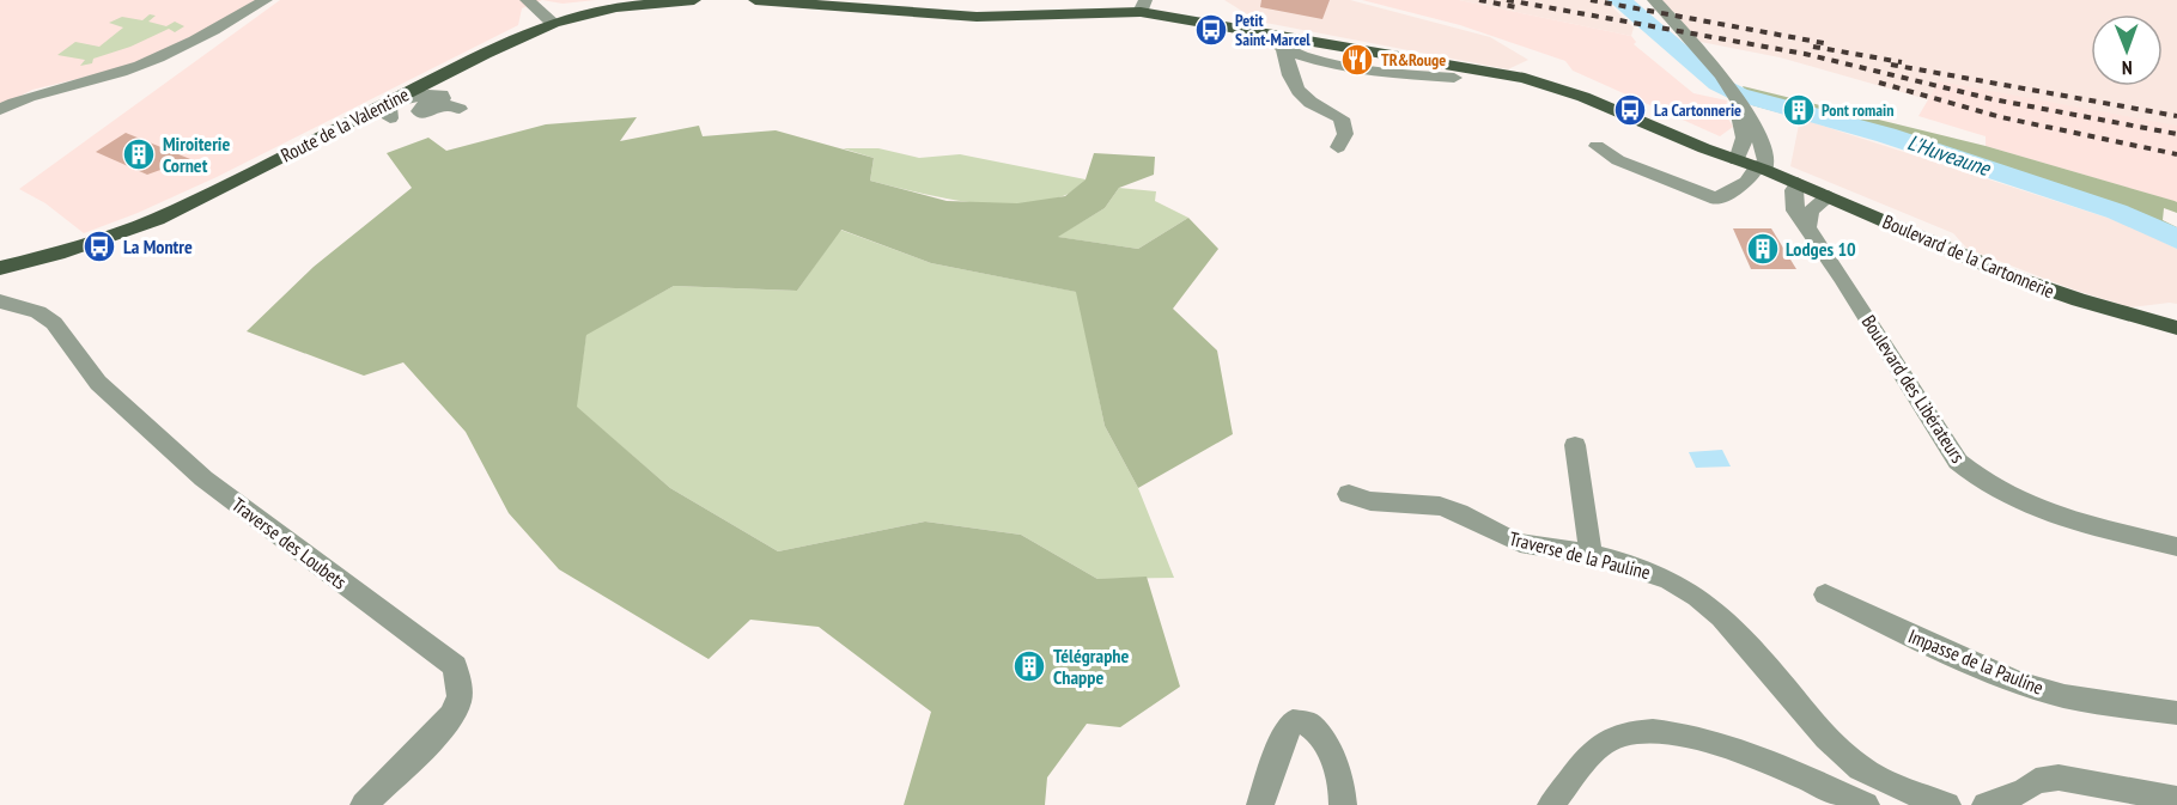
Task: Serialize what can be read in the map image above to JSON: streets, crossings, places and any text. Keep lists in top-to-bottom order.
{
  "streets": {
    "main road": ["Route de la Valentine", "Boulevard de la Cartonnerie"],
    "street": [
      "Boulevard des Libérateurs",
      "Traverse des Loubets",
      "Traverse de la Pauline",
      "Impasse de la Pauline"
    ]
  },
  "crossings": [
    ["Boulevard de la Cartonnerie", "Boulevard des Libérateurs"]
  ],
  "water": ["L'Huveaune"],
  "places": {
    "bus stop": ["Petit Saint-Marcel", "La Cartonnerie", "La Montre"],
    "restaurant": ["TR&Rouge"],
    "building": [
      "Pont romain",
      "Miroiterie Cornet",
      "Lodges 10",
      "Télégraphe Chappe"
    ]
  },
  "north": "bottom"
}
